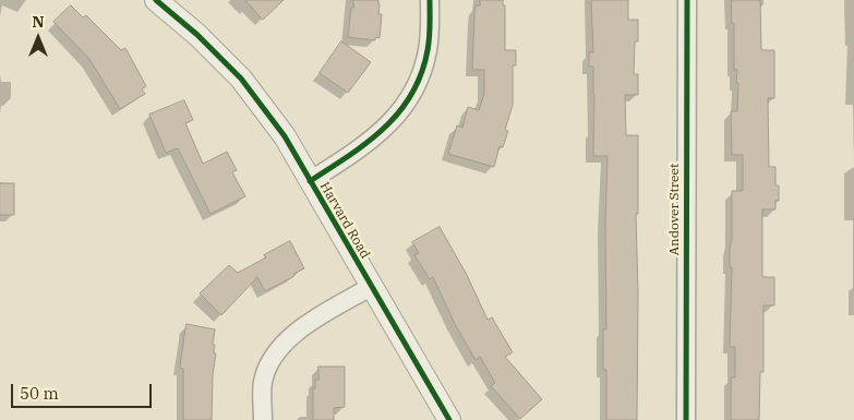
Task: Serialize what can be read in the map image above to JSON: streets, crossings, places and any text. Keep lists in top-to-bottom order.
{
  "streets": {
    "street": ["Andover Street", "Harvard Road"]
  },
  "scale_bar": "50 m",
  "north": "top"
}
